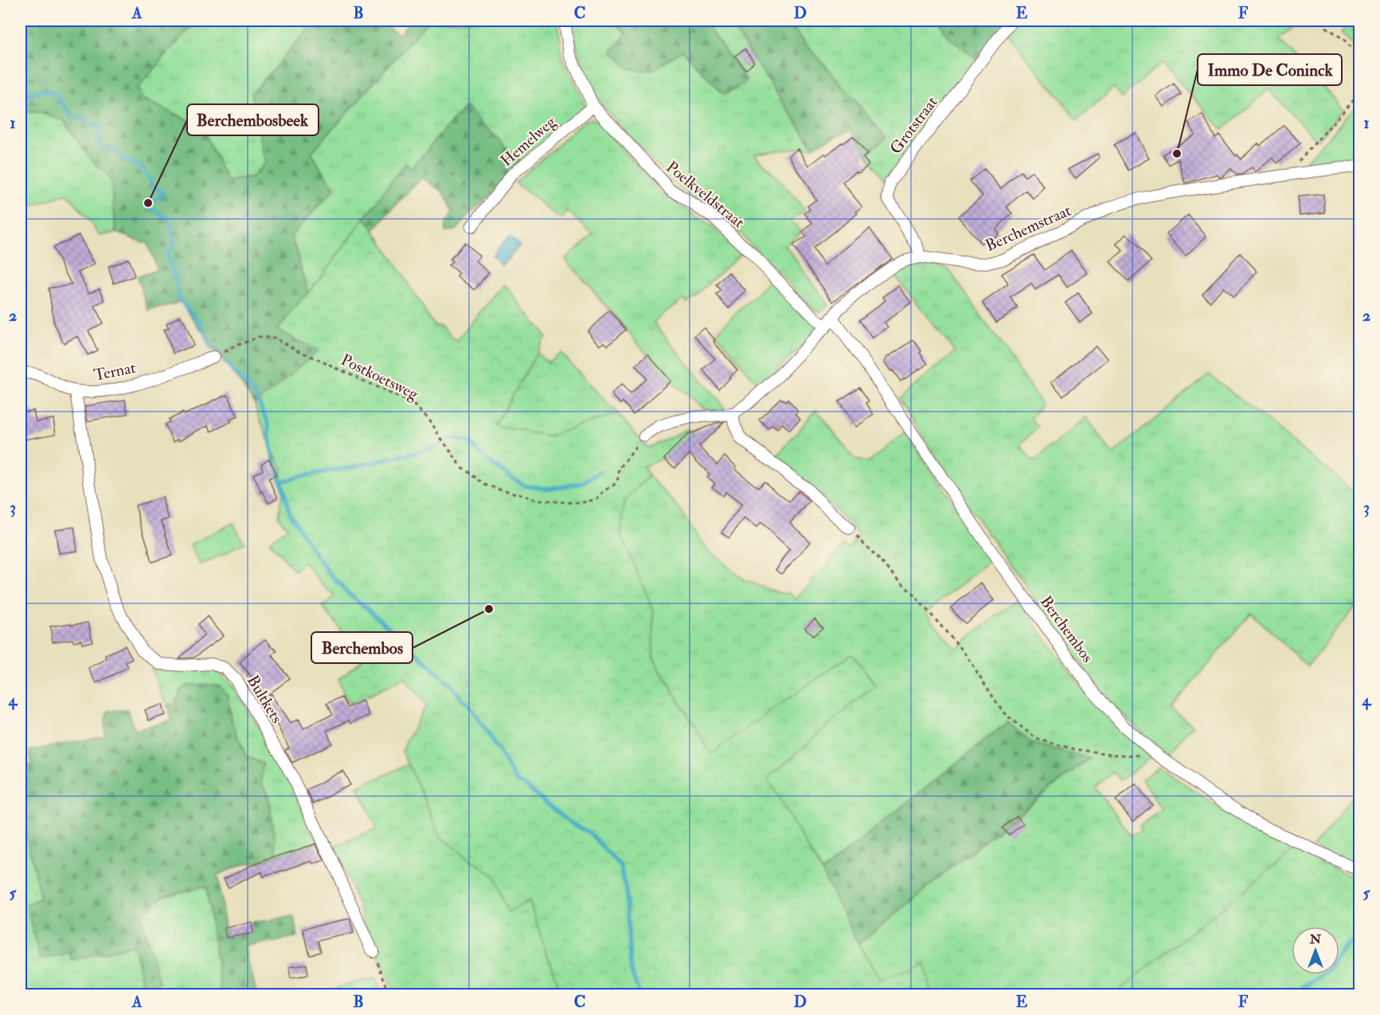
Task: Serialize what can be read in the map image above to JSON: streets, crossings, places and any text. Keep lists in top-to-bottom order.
{
  "streets": {
    "street": [
      "Grotstraat",
      "Hemelweg",
      "Poelkveldstraat",
      "Berchemstraat",
      "Ternat",
      "Berchembos",
      "Bultkets"
    ],
    "path": ["Postkoetsweg"]
  },
  "crossings": [
    ["Grotstraat", "Berchemstraat"],
    ["Hemelweg", "Poelkveldstraat"],
    ["Poelkveldstraat", "Berchemstraat"],
    ["Poelkveldstraat", "Berchembos"],
    ["Berchemstraat", "Berchembos"],
    ["Ternat", "Postkoetsweg"],
    ["Ternat", "Bultkets"]
  ],
  "places": ["Immo De Coninck", "Berchembosbeek", "Berchembos"],
  "north": "top",
  "grid": {
    "columns": [
      "A",
      "B",
      "C",
      "D",
      "E",
      "F"
    ],
    "rows": [
      "1",
      "2",
      "3",
      "4",
      "5"
    ]
  }
}
